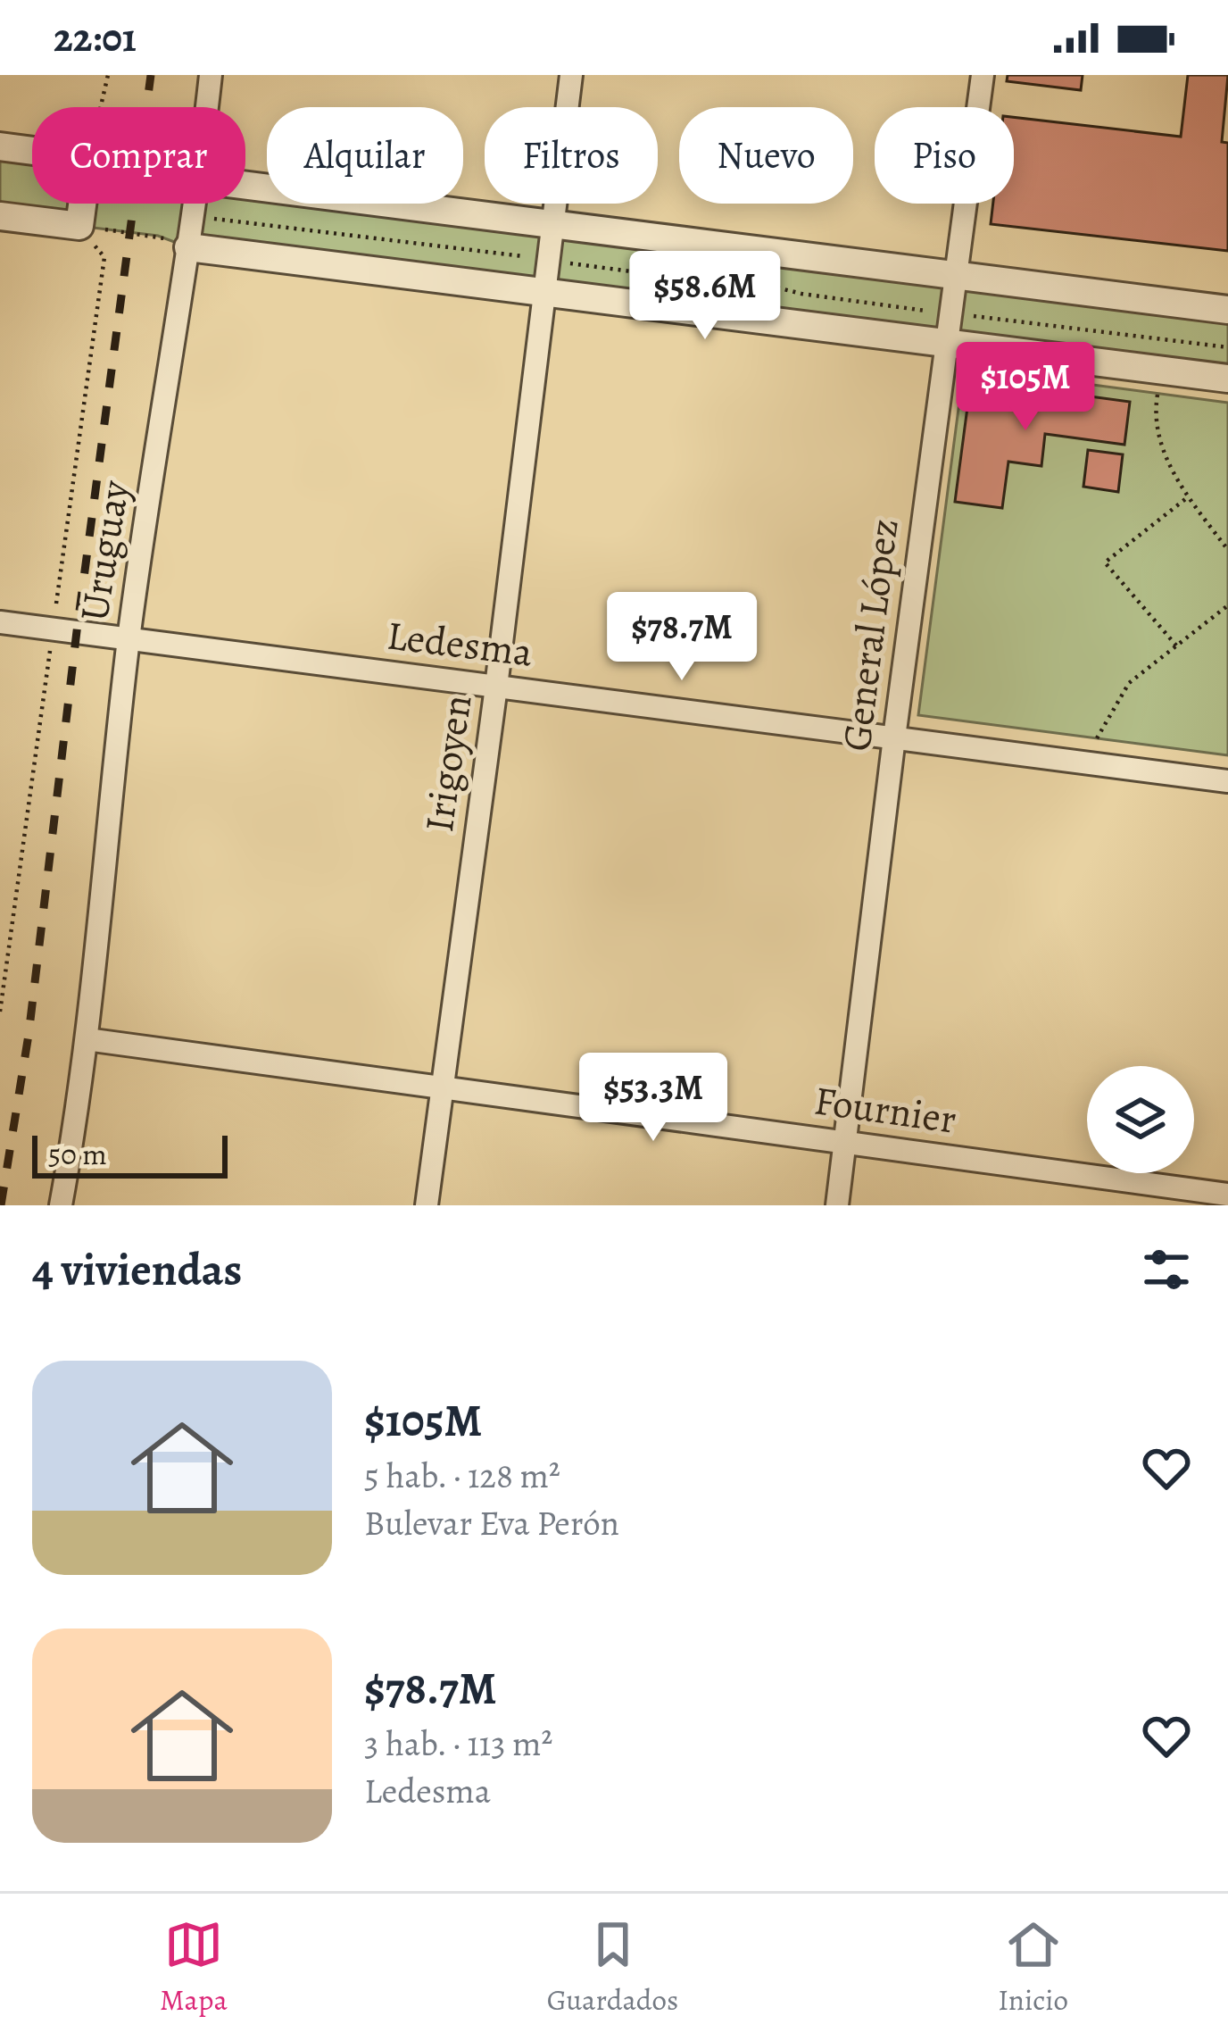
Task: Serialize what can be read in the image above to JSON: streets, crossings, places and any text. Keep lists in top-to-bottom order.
{
  "streets": {
    "street": [
      "Uruguay",
      "General López",
      "Ledesma",
      "Irigoyen",
      "Fournier"
    ]
  },
  "crossings": [
    ["Uruguay", "Ledesma"],
    ["Uruguay", "Fournier"],
    ["General López", "Ledesma"],
    ["General López", "Fournier"],
    ["Ledesma", "Irigoyen"],
    ["Irigoyen", "Fournier"]
  ],
  "scale_bar": "50 m",
  "page": {
    "status": "22:01",
    "chip": [
      "Comprar",
      "Alquilar",
      "Filtros",
      "Nuevo",
      "Piso"
    ],
    "price": [
      "$58.6M",
      "$105M",
      "$78.7M",
      "$53.3M"
    ],
    "scale": "50 m",
    "heading": "4 viviendas",
    "list": [
      {
        "name": "$105M",
        "note": "5 hab. · 128 m² · Bulevar Eva Perón"
      },
      {
        "name": "$78.7M",
        "note": "3 hab. · 113 m² · Ledesma"
      }
    ],
    "tabs": ["Mapa", "Guardados", "Inicio"]
  }
}
